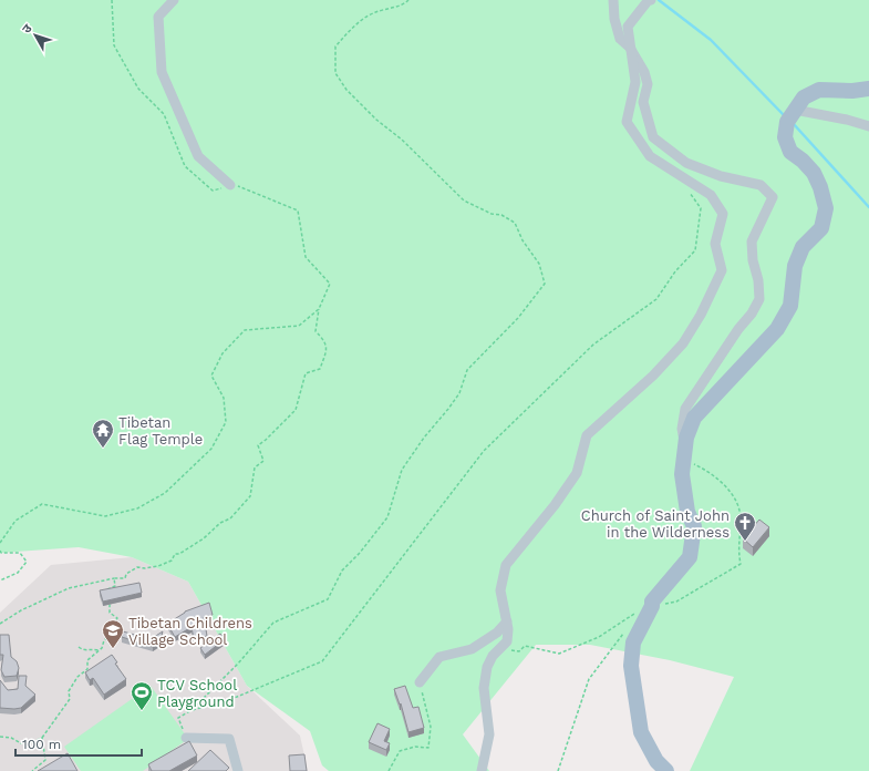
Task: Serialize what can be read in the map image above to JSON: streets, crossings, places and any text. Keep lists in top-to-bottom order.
{
  "places": {
    "temple": ["Tibetan Flag Temple"],
    "church": ["Church of Saint John in the Wilderness"],
    "school or university": ["Tibetan Childrens Village School"],
    "sports": ["TCV School Playground"]
  },
  "scale_bar": "100 m",
  "north": "top left"
}
